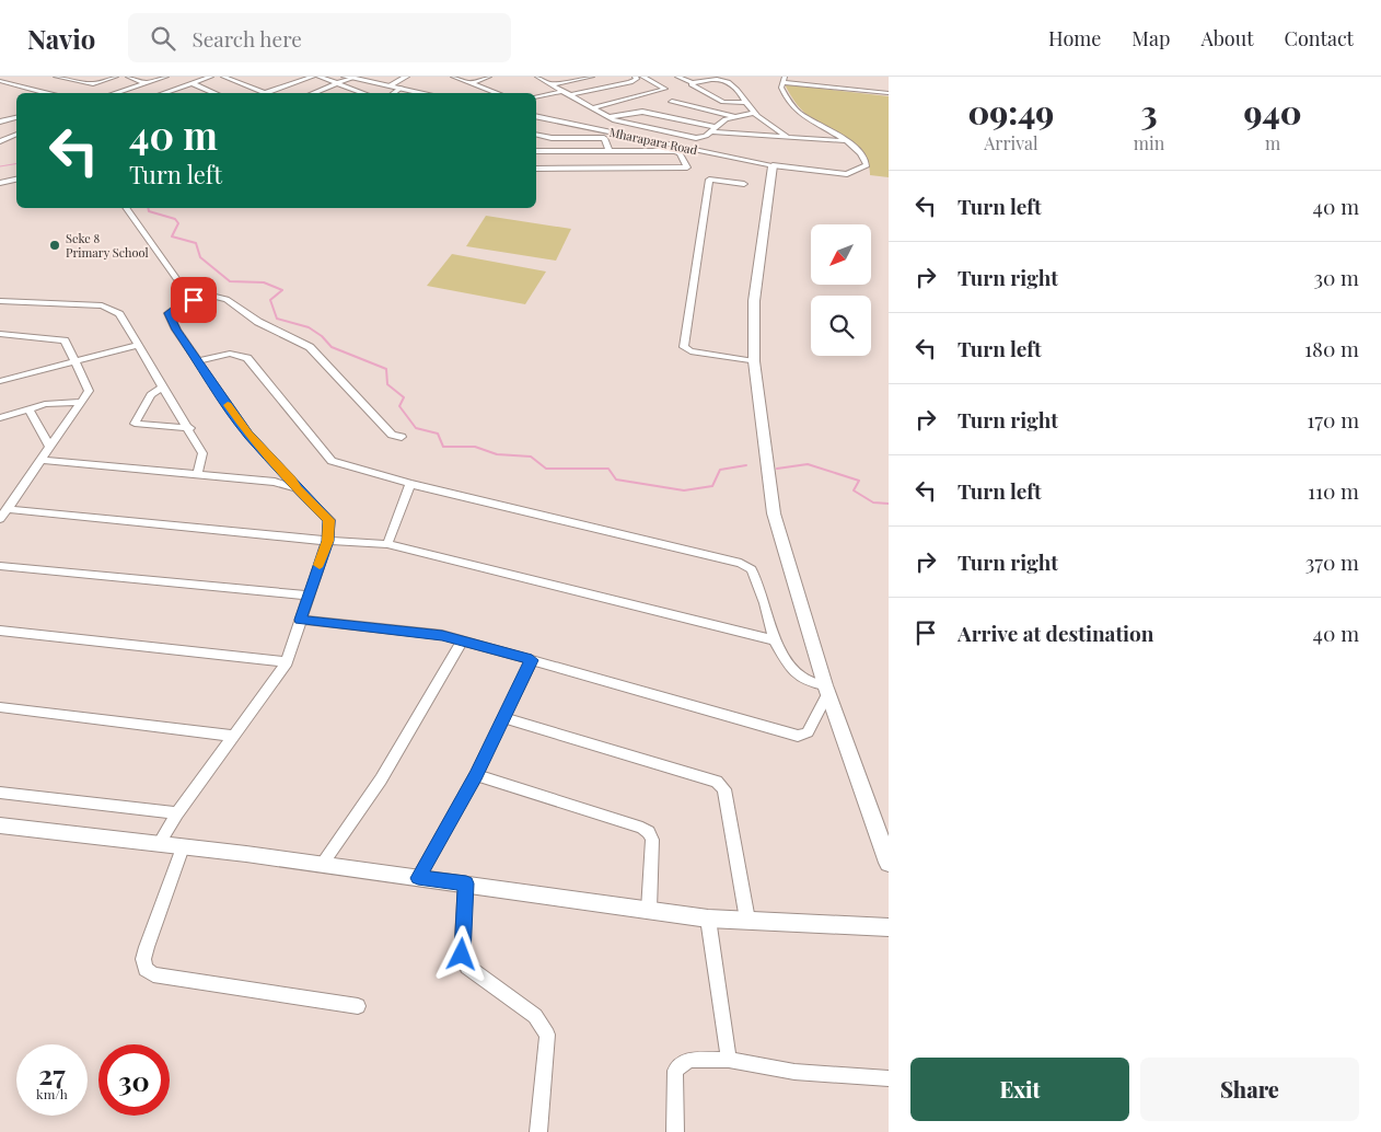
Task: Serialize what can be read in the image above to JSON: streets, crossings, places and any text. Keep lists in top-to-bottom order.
{
  "streets": {
    "main road": ["Mharapara Road"]
  },
  "places": ["Seke 8 Primary School"],
  "north": "bottom left",
  "page": {
    "header": "Navio",
    "search": "Search here",
    "nav": [
      "Home",
      "Map",
      "About",
      "Contact"
    ],
    "eta": [
      "09:49",
      "Arrival",
      "3",
      "min",
      "940",
      "m"
    ],
    "turn": ["40 m", "Turn left"],
    "list": [
      {
        "name": "Turn left",
        "value": "40 m"
      },
      {
        "name": "Turn right",
        "value": "30 m"
      },
      {
        "name": "Turn left",
        "value": "180 m"
      },
      {
        "name": "Turn right",
        "value": "170 m"
      },
      {
        "name": "Turn left",
        "value": "110 m"
      },
      {
        "name": "Turn right",
        "value": "370 m"
      },
      {
        "name": "Arrive at destination",
        "value": "40 m"
      }
    ],
    "speed": "27 km/h",
    "limit": "30",
    "buttons": ["Exit", "Share"]
  }
}
